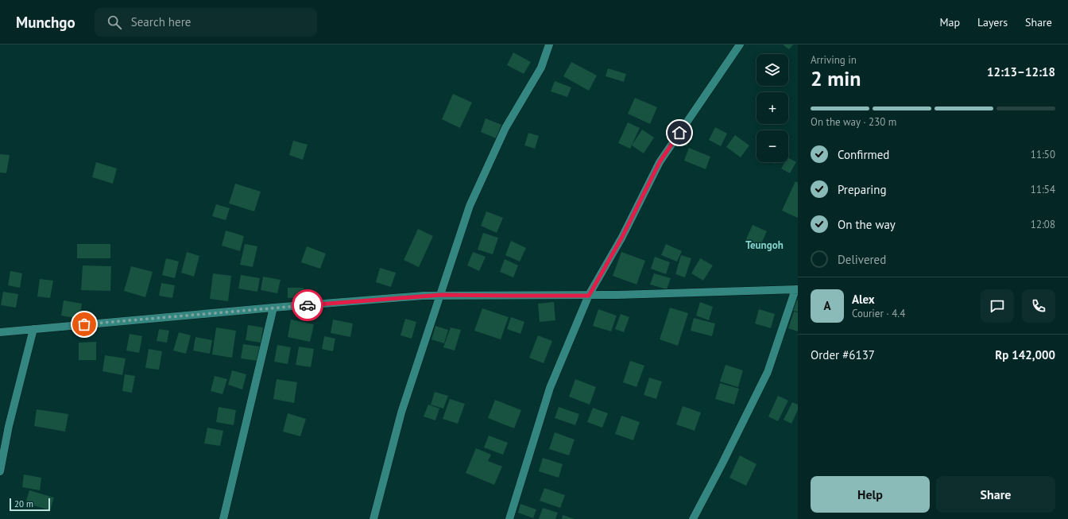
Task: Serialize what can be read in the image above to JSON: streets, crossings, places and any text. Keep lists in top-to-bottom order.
{
  "districts": ["Teungoh"],
  "scale_bar": "20 m",
  "page": {
    "header": "Munchgo",
    "search": "Search here",
    "nav": ["Map", "Layers", "Share"],
    "heading": ["2 min", "Arriving in", "12:13–12:18"],
    "panel": [
      "Alex",
      "Courier · 4.4",
      "Order #6137",
      "Rp 142,000"
    ],
    "map_buttons": ["+", "−"],
    "bar": "On the way · 230 m",
    "list": [
      ["Confirmed", "11:50"],
      ["Preparing", "11:54"],
      ["On the way", "12:08"],
      "Delivered"
    ],
    "round": "A",
    "buttons": ["Help", "Share"],
    "scale": "20 m"
  }
}
